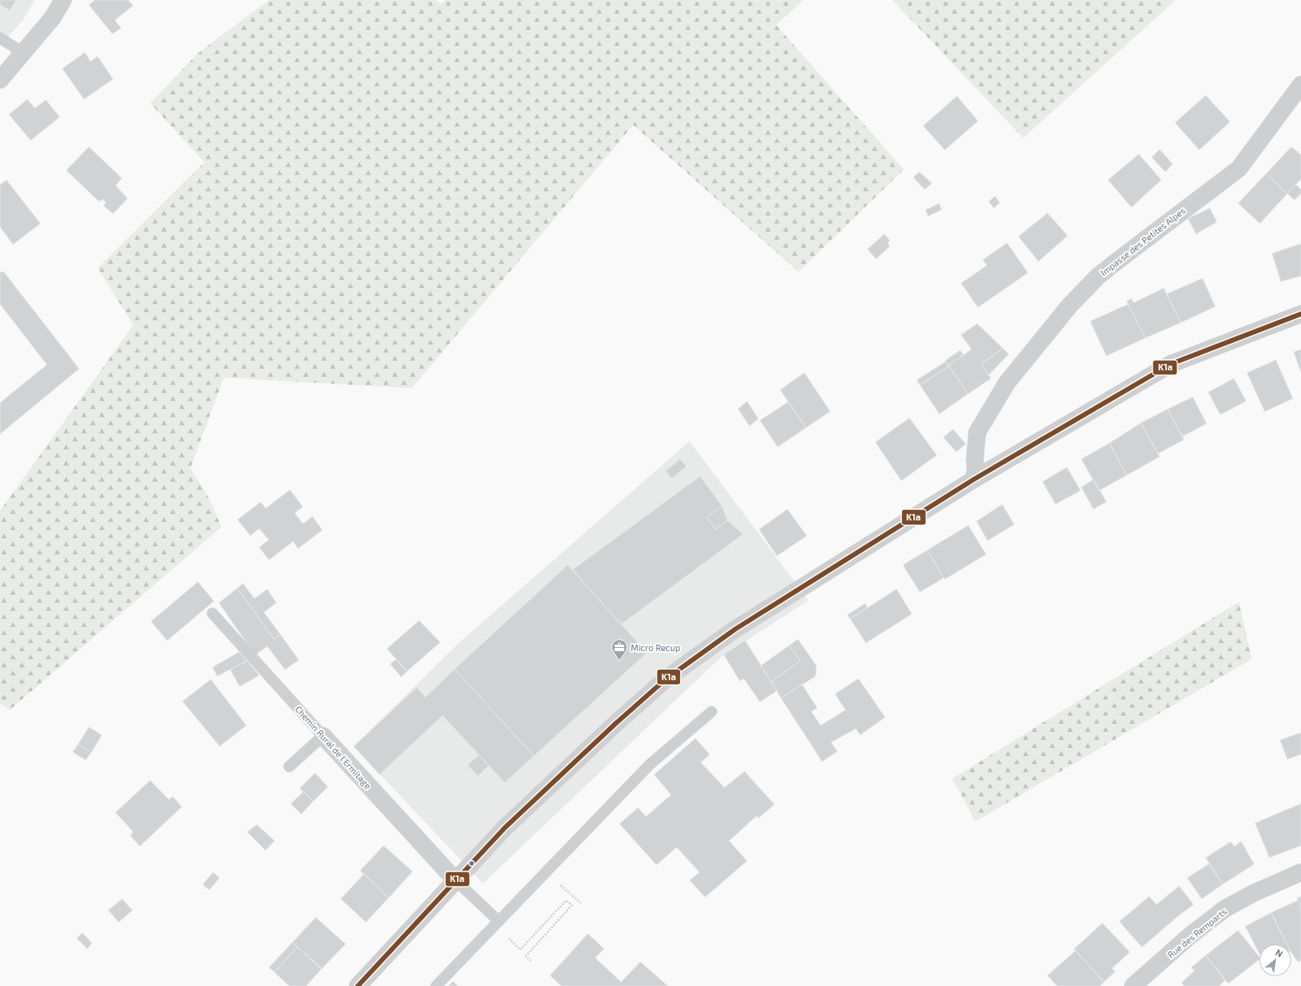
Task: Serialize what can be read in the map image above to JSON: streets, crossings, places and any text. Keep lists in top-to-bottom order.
{
  "streets": {
    "street": ["Impasse des Petites Alpes", "Chemin Rural de l'Ermitage", "Rue des Remparts"]
  },
  "places": {
    "office": ["Micro Recup"]
  },
  "lines": ["transit line K1a"],
  "north": "top right"
}
